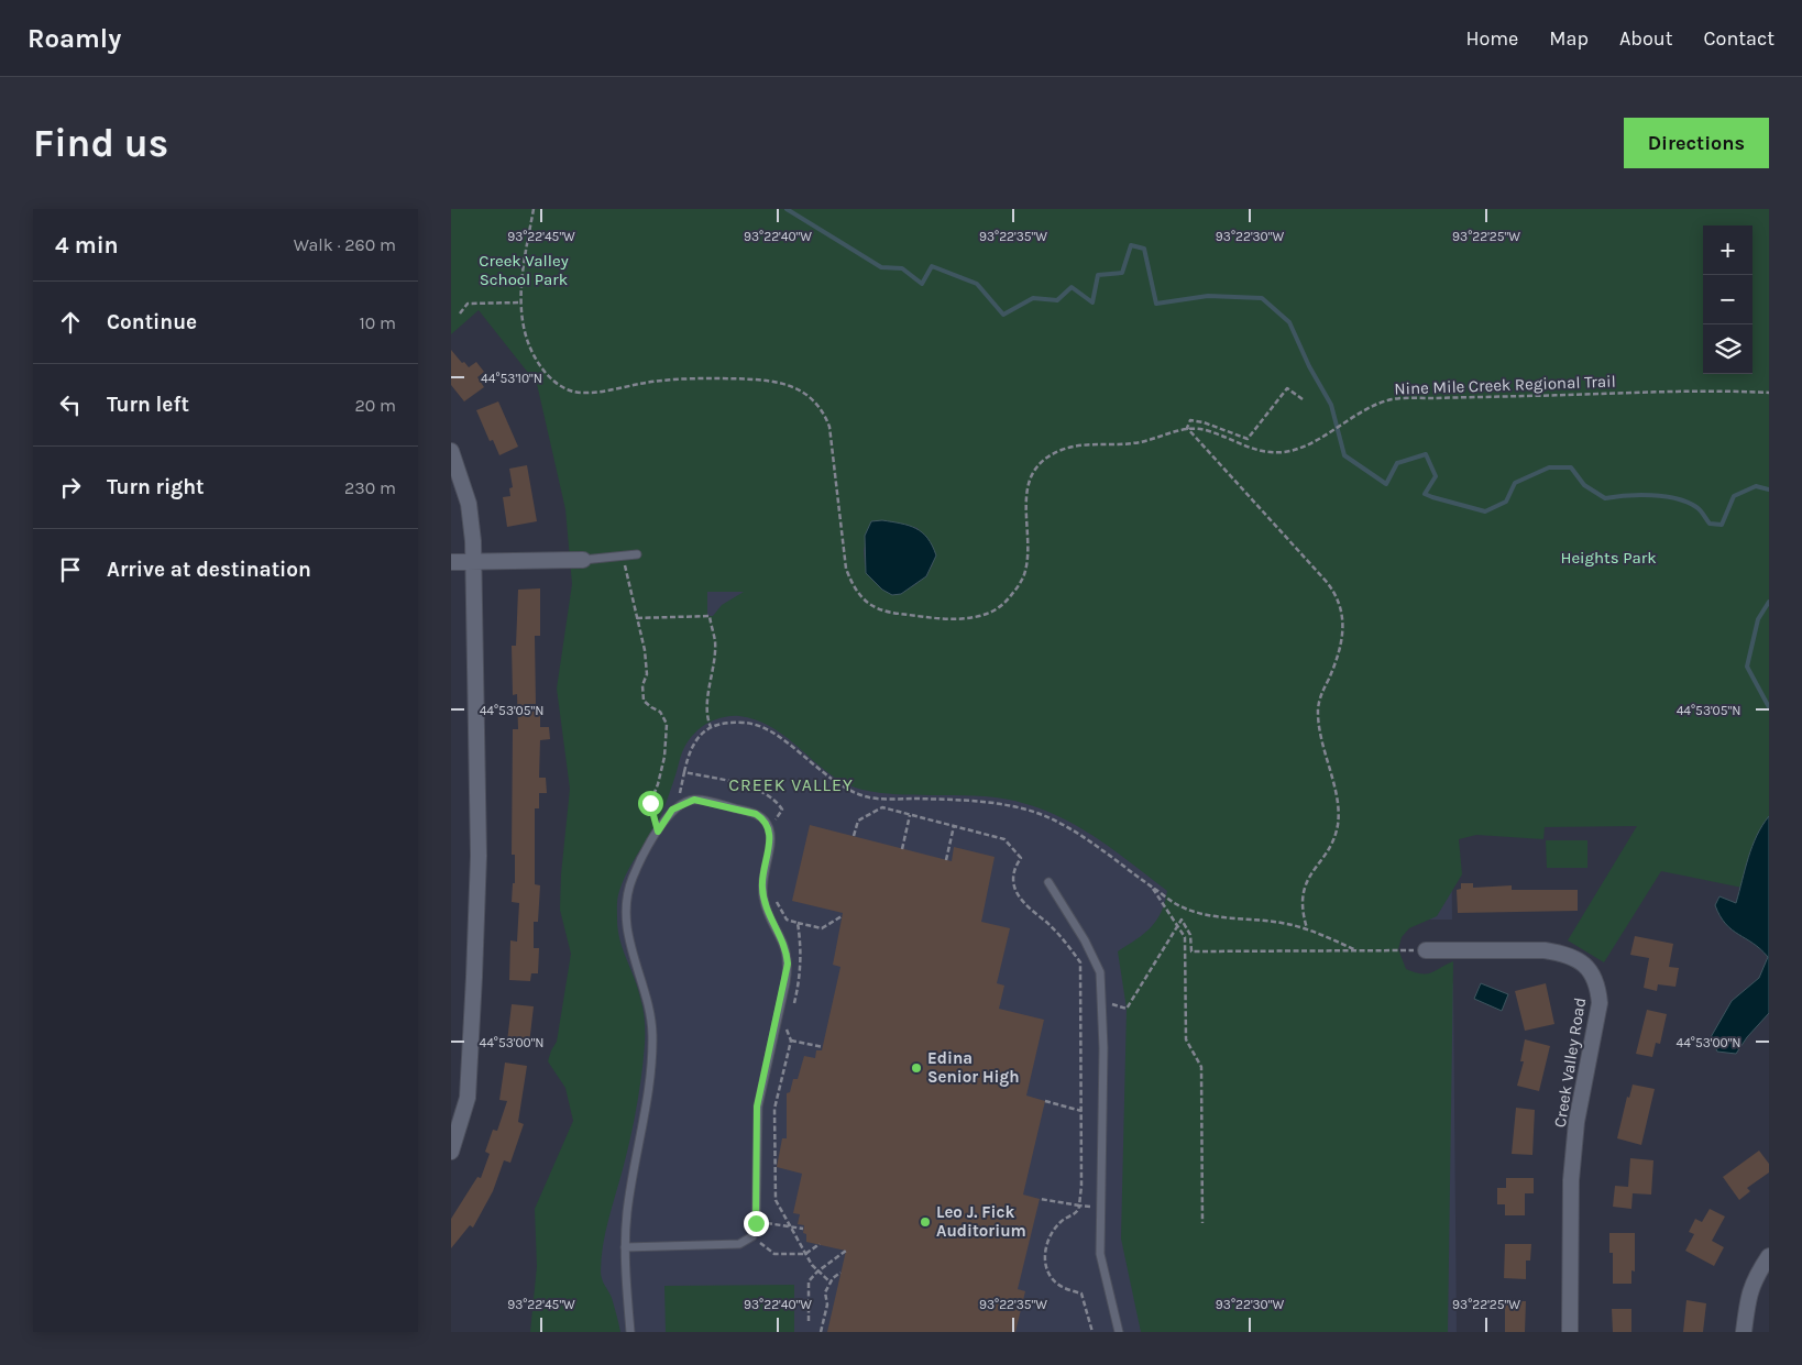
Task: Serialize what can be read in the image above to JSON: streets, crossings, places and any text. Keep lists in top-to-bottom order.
{
  "streets": {
    "street": ["Creek Valley Road"],
    "path": ["Nine Mile Creek Regional Trail"]
  },
  "districts": ["CREEK VALLEY"],
  "parks": ["Creek Valley School Park", "Heights Park"],
  "places": ["Edina Senior High", "Leo J. Fick Auditorium"],
  "page": {
    "header": "Roamly",
    "nav": [
      "Home",
      "Map",
      "About",
      "Contact"
    ],
    "buttons": "Directions",
    "title": "Find us",
    "heading": ["4 min", "Walk · 260 m"],
    "map_buttons": ["+", "−"],
    "list": [
      ["Continue", "10 m"],
      ["Turn left", "20 m"],
      ["Turn right", "230 m"],
      "Arrive at destination"
    ]
  },
  "coordinates": [
    "93°22'45\"W",
    "93°22'40\"W",
    "93°22'35\"W",
    "93°22'30\"W",
    "93°22'25\"W",
    "44°53'10\"N",
    "44°53'05\"N",
    "44°53'00\"N"
  ]
}
